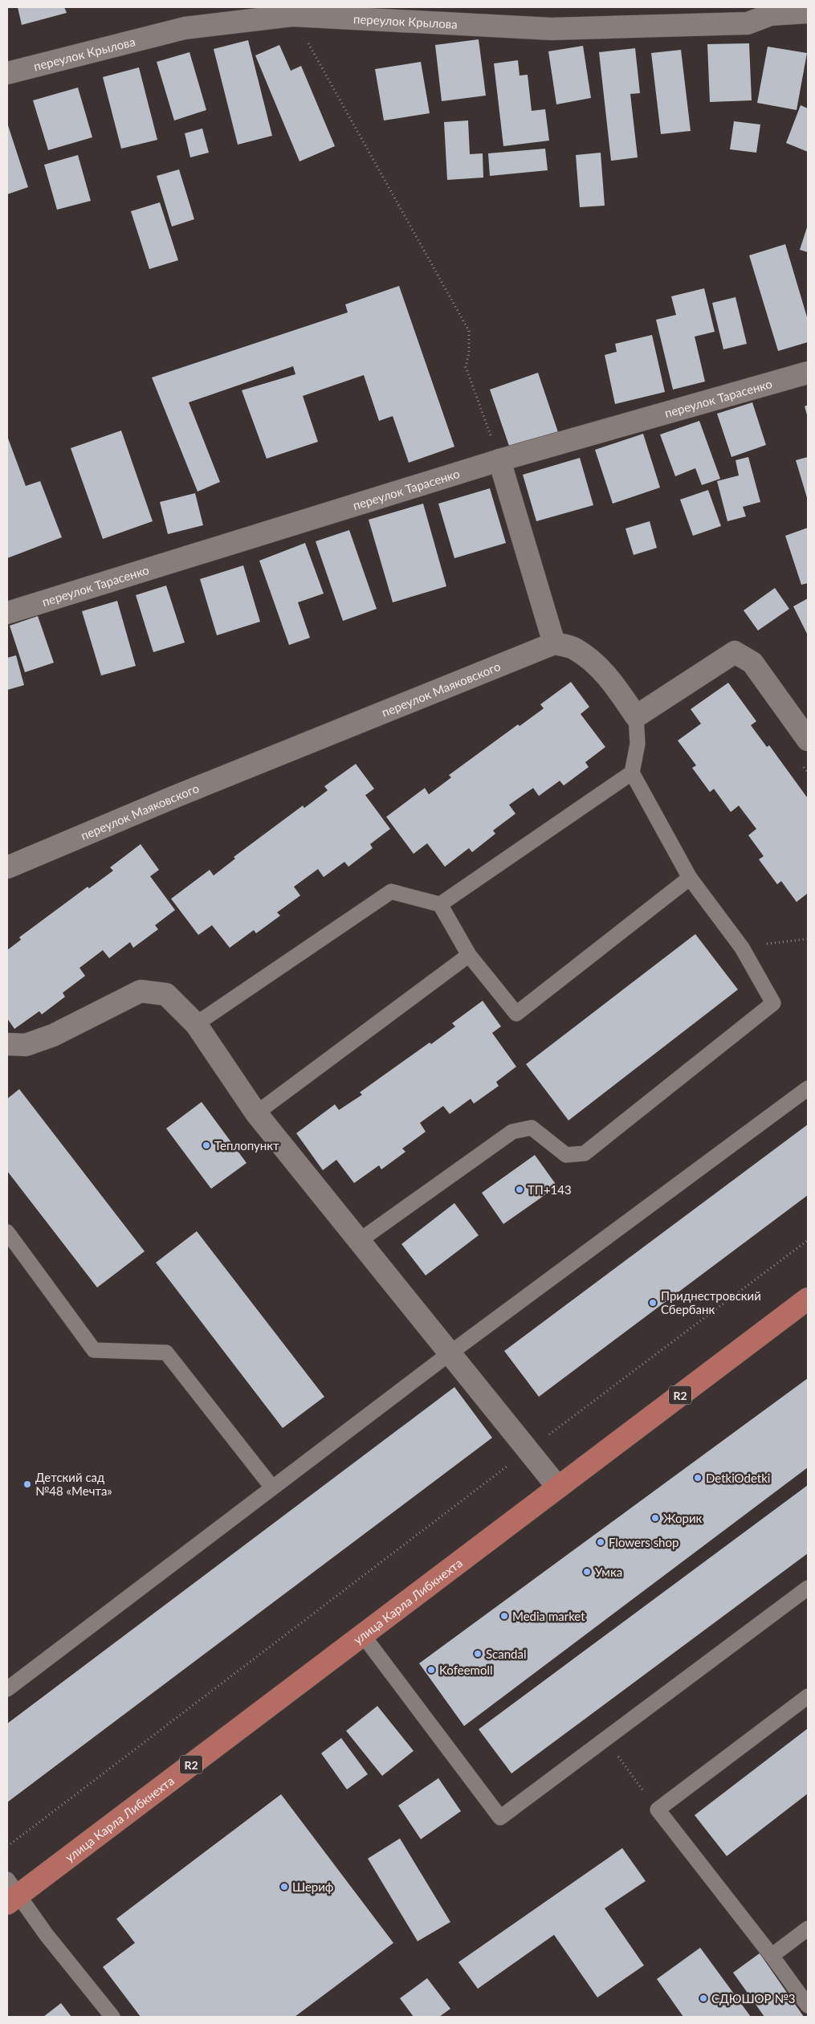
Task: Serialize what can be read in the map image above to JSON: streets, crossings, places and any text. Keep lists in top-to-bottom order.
{
  "streets": {
    "main road": ["R2", "улица Карла Либкнехта"],
    "street": ["переулок Крылова", "переулок Тарасенко", "переулок Маяковского"]
  },
  "places": [
    "Теплопункт",
    "ТП+143",
    "Приднестровский Сбербанк",
    "DetkiOdetki",
    "Детский сад №48 «Мечта»",
    "Жорик",
    "Flowers shop",
    "Умка",
    "Media market",
    "Scandal",
    "Kofeemoll",
    "Шериф",
    "СДЮШОР №3"
  ]
}
